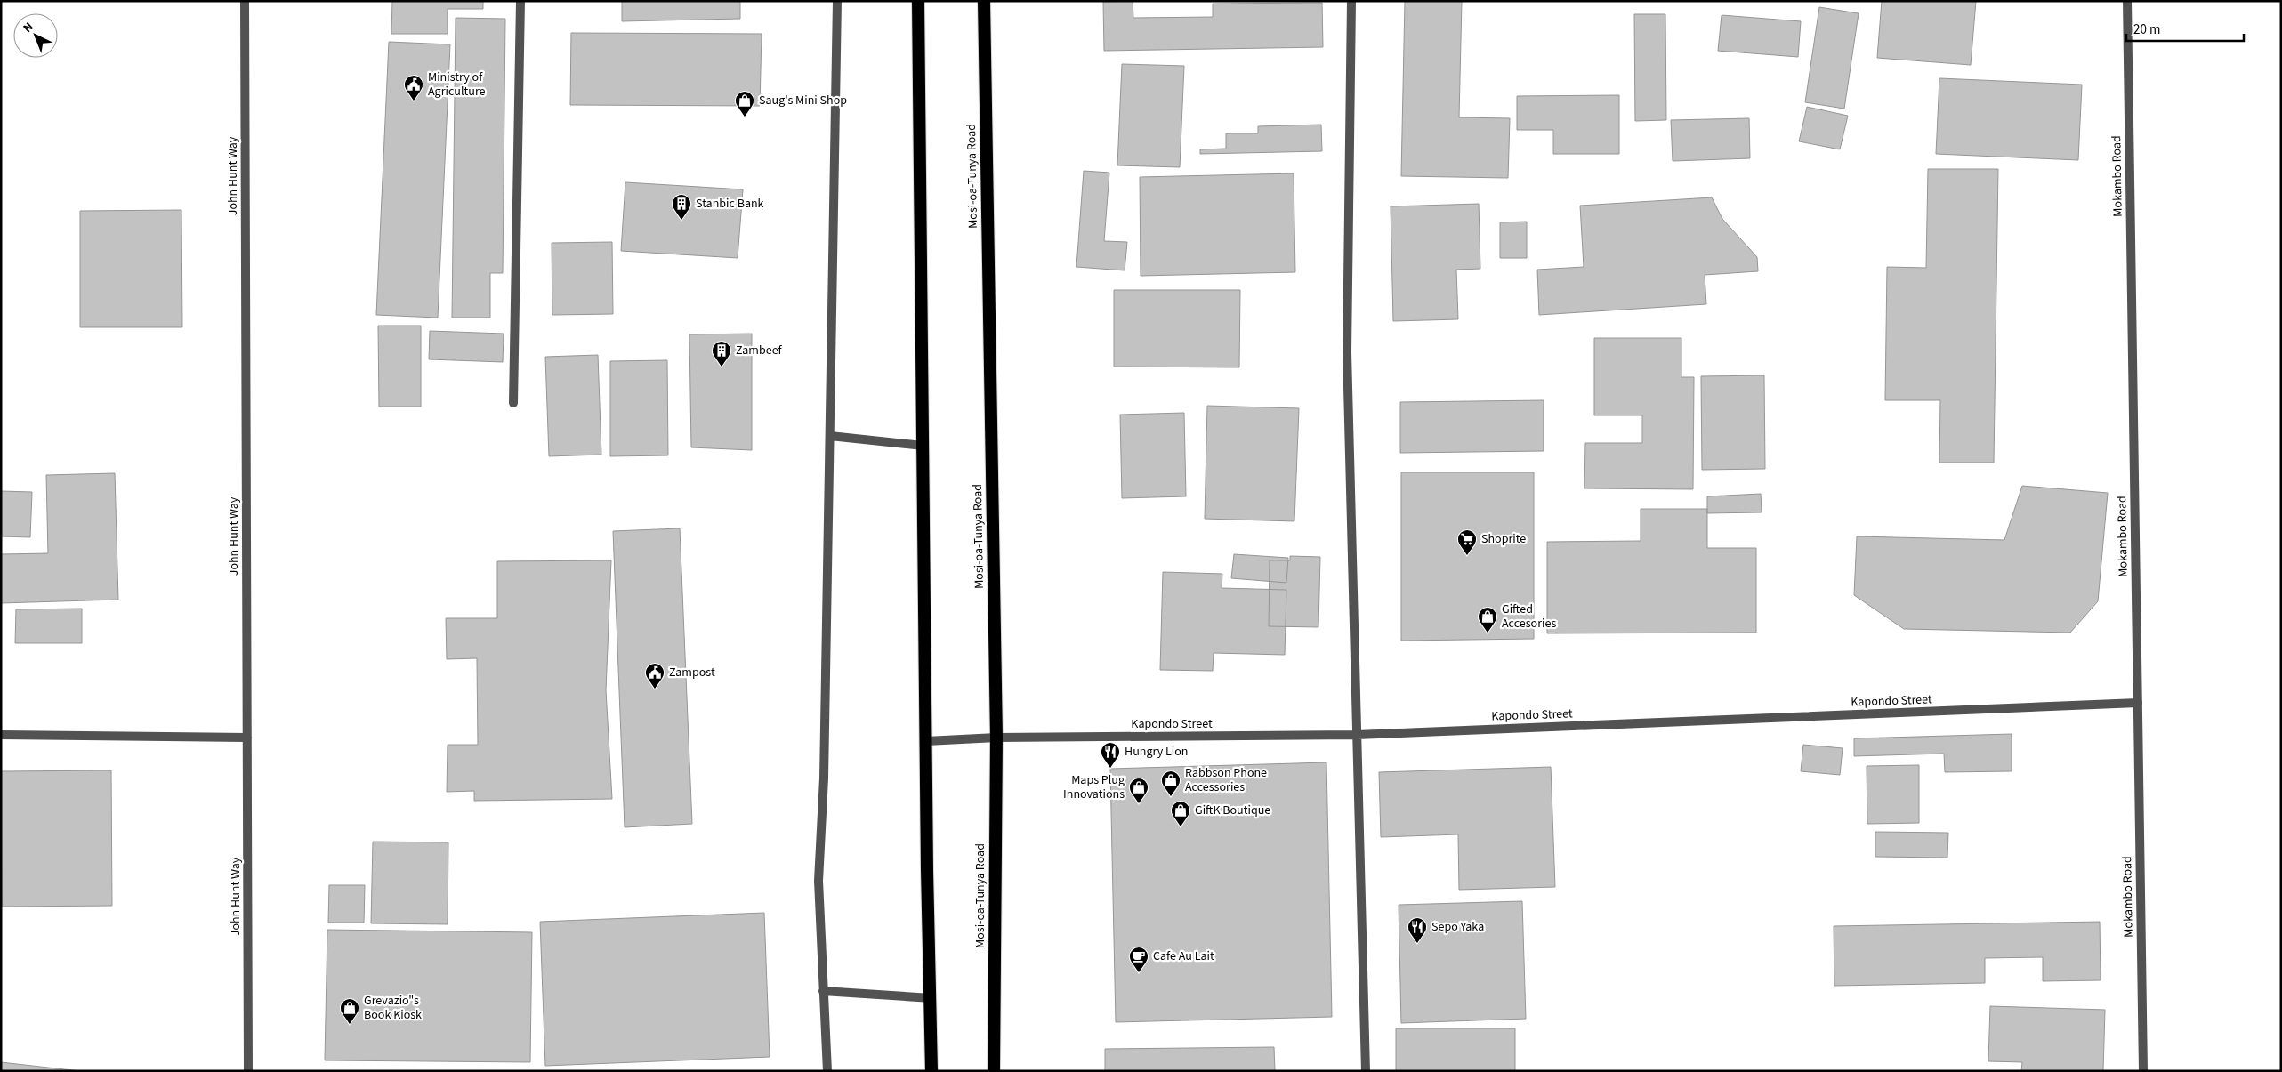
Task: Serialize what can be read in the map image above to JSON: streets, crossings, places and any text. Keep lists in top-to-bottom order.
{
  "streets": {
    "highway": ["Mosi-oa-Tunya Road"],
    "street": ["John Hunt Way", "Mokambo Road", "Kapondo Street"]
  },
  "crossings": [
    ["Mosi-oa-Tunya Road", "Kapondo Street"],
    ["Mokambo Road", "Kapondo Street"]
  ],
  "places": {
    "public building": ["Ministry of Agriculture", "Zampost"],
    "shop": [
      "Saug's Mini Shop",
      "Gifted Accesories",
      "Rabbson Phone Accessories",
      "Maps Plug Innovations",
      "GiftK Boutique",
      "Grevazio\"s Book Kiosk"
    ],
    "building": ["Stanbic Bank", "Zambeef"],
    "supermarket": ["Shoprite"],
    "restaurant": ["Hungry Lion", "Sepo Yaka"],
    "cafe": ["Cafe Au Lait"]
  },
  "scale_bar": "20 m",
  "north": "top left"
}
